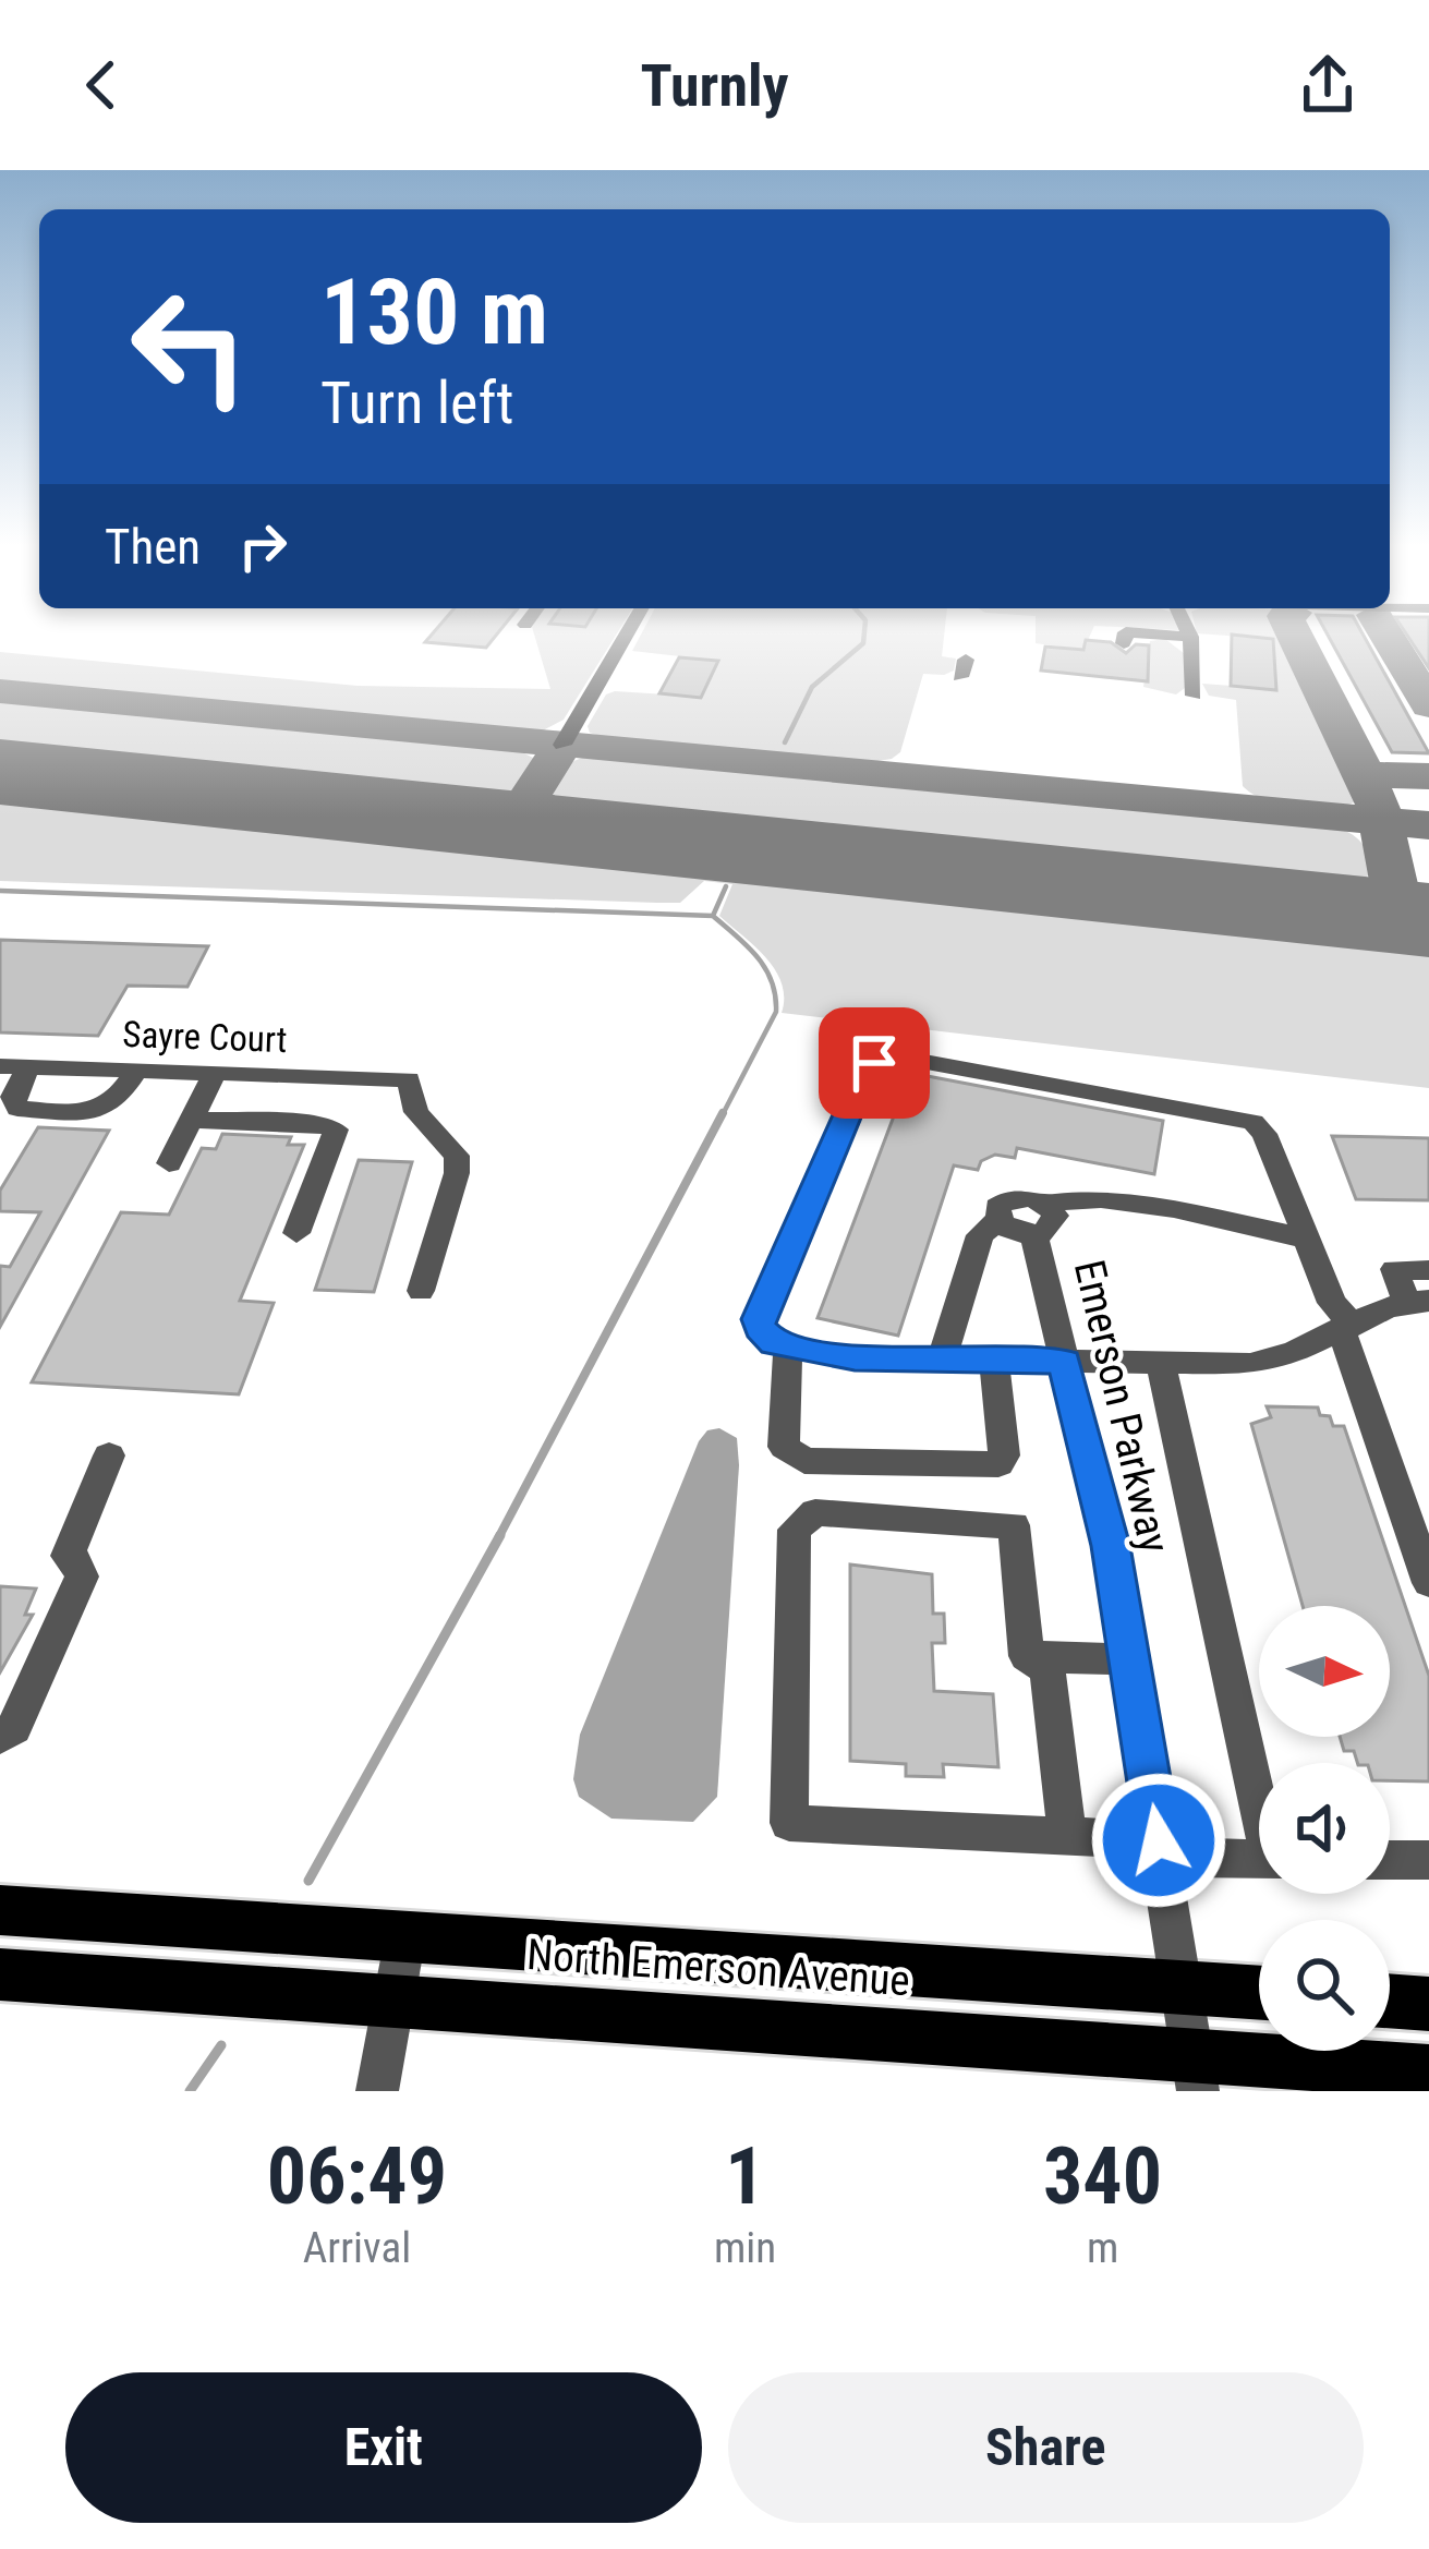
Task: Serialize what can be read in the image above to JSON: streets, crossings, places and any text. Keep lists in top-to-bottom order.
{
  "streets": {
    "main road": ["North Emerson Avenue"],
    "street": ["Sayre Court", "Emerson Parkway"]
  },
  "crossings": [
    ["Emerson Parkway", "North Emerson Avenue"]
  ],
  "north": "right",
  "page": {
    "header": "Turnly",
    "turn": ["130 m", "Turn left"],
    "then": "Then",
    "eta": [
      "06:49",
      "Arrival",
      "1",
      "min",
      "340",
      "m"
    ],
    "buttons": ["Exit", "Share"]
  }
}
